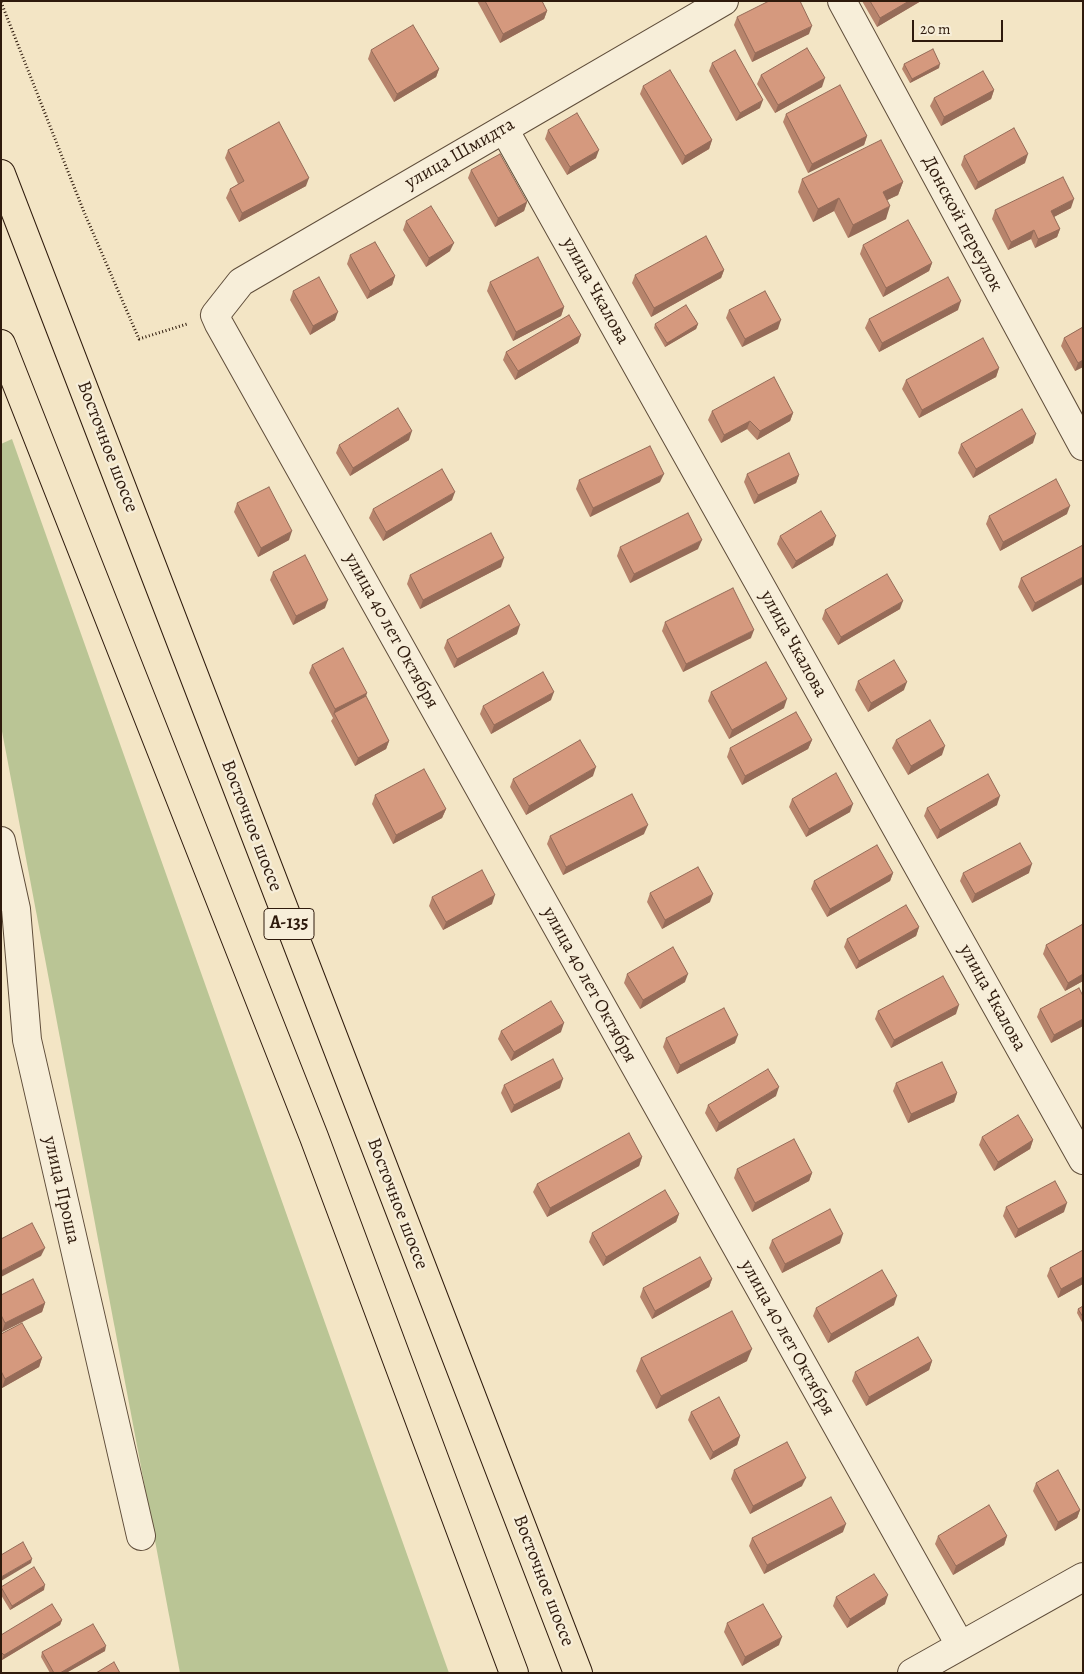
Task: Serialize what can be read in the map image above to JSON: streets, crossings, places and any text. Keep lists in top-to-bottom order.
{
  "streets": {
    "highway": ["Восточное шоссе", "А-135"],
    "street": [
      "улица Шмидта",
      "Донской переулок",
      "улица Чкалова",
      "улица 40 лет Октября",
      "улица Проша"
    ]
  },
  "crossings": [
    ["улица Шмидта", "улица Чкалова"],
    ["улица Шмидта", "улица 40 лет Октября"]
  ],
  "scale_bar": "20 m"
}
